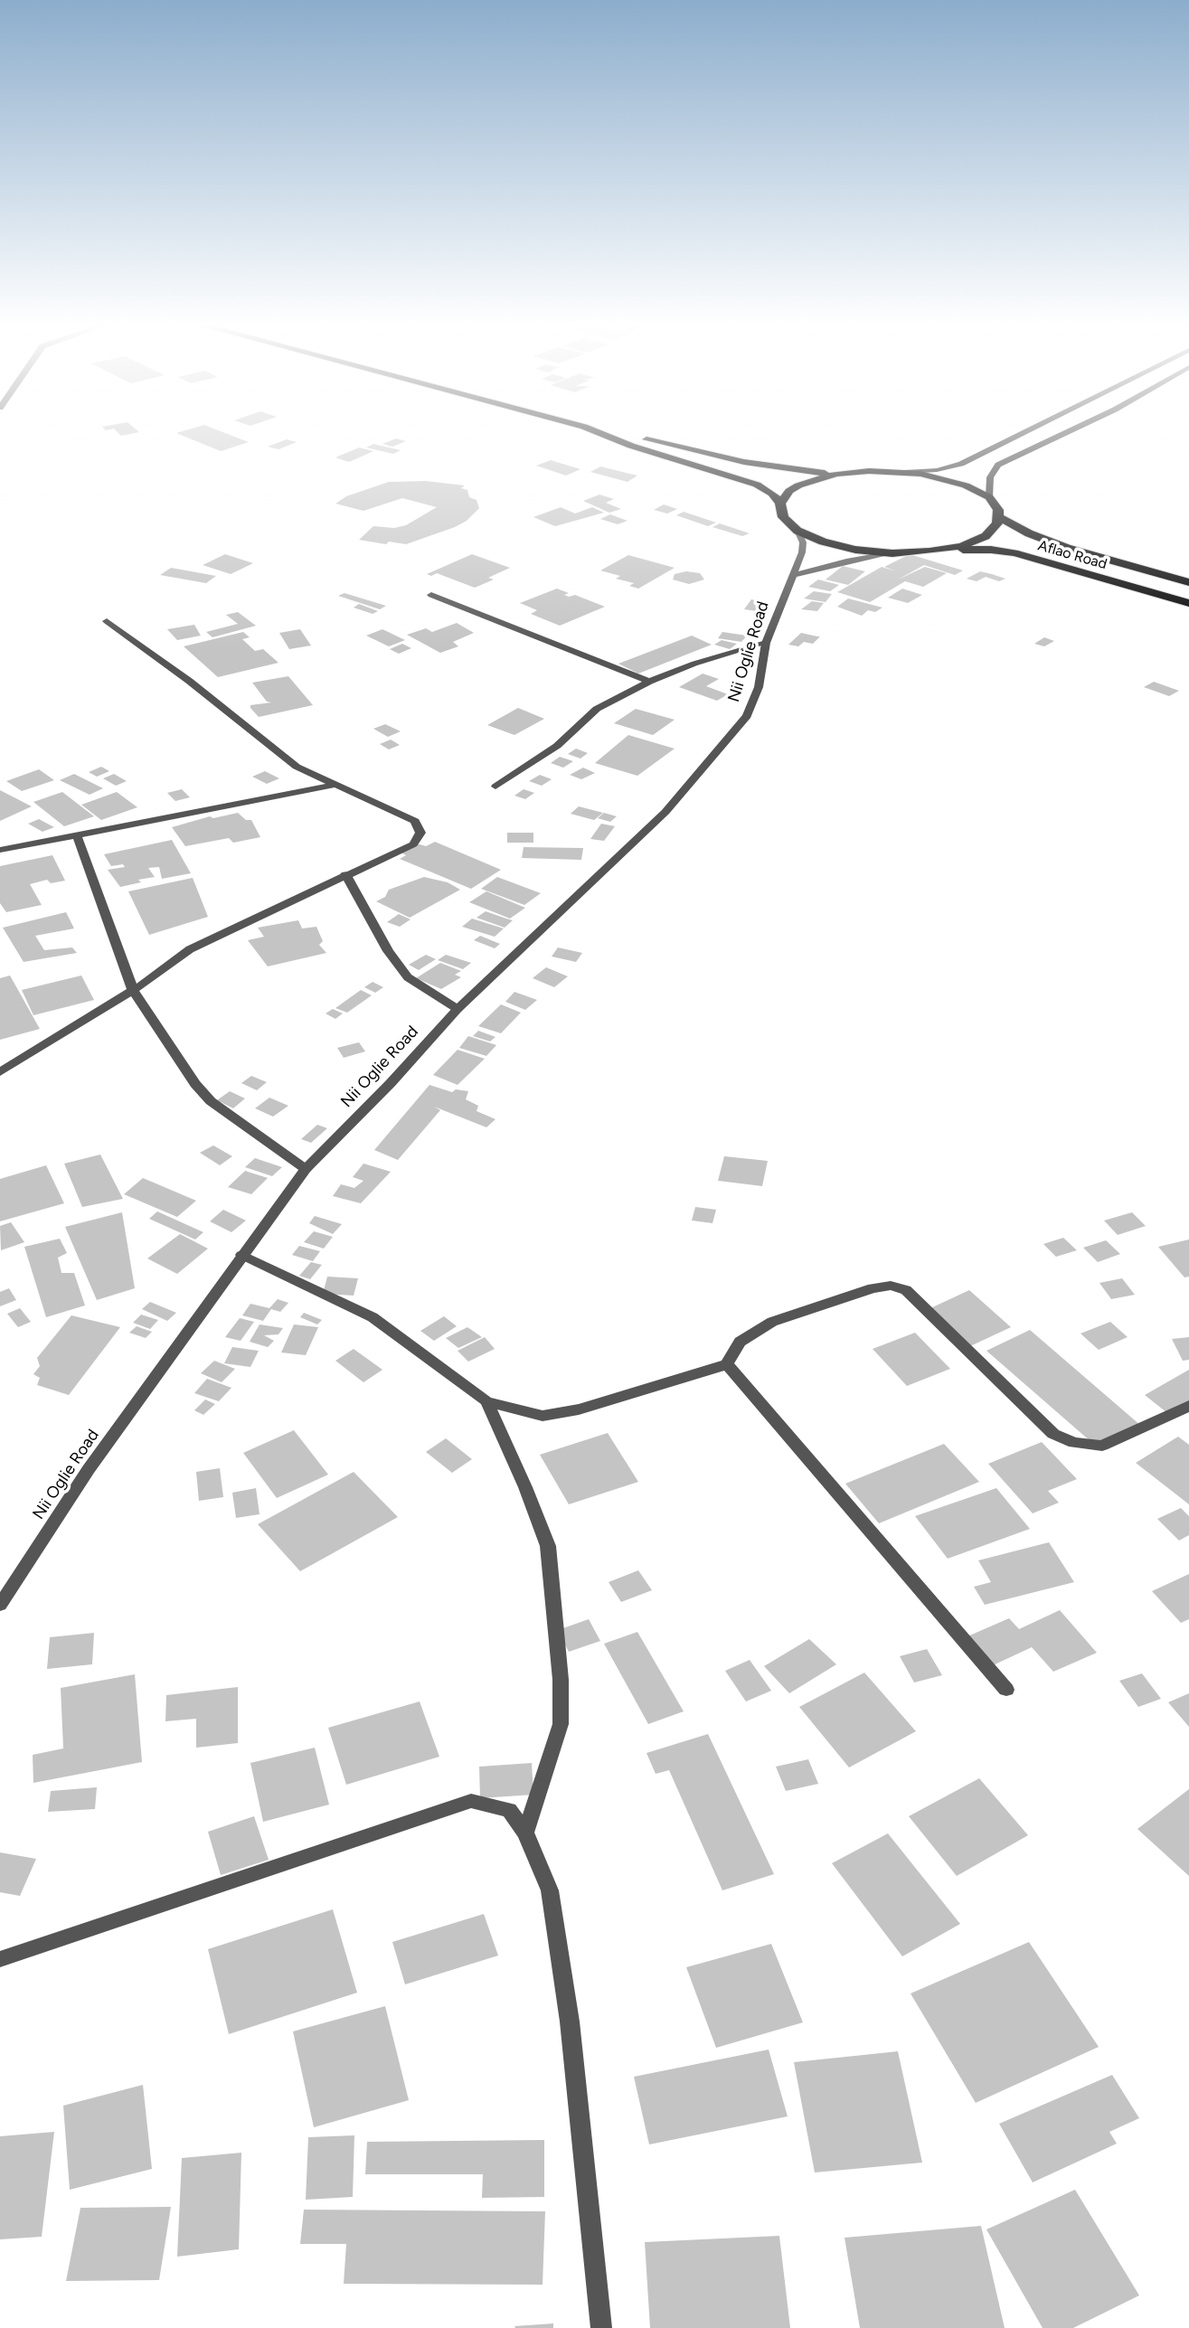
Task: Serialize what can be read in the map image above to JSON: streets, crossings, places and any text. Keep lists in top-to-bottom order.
{
  "streets": {
    "highway": ["Aflao Road"],
    "street": ["Nii Oglie Road"]
  }
}
